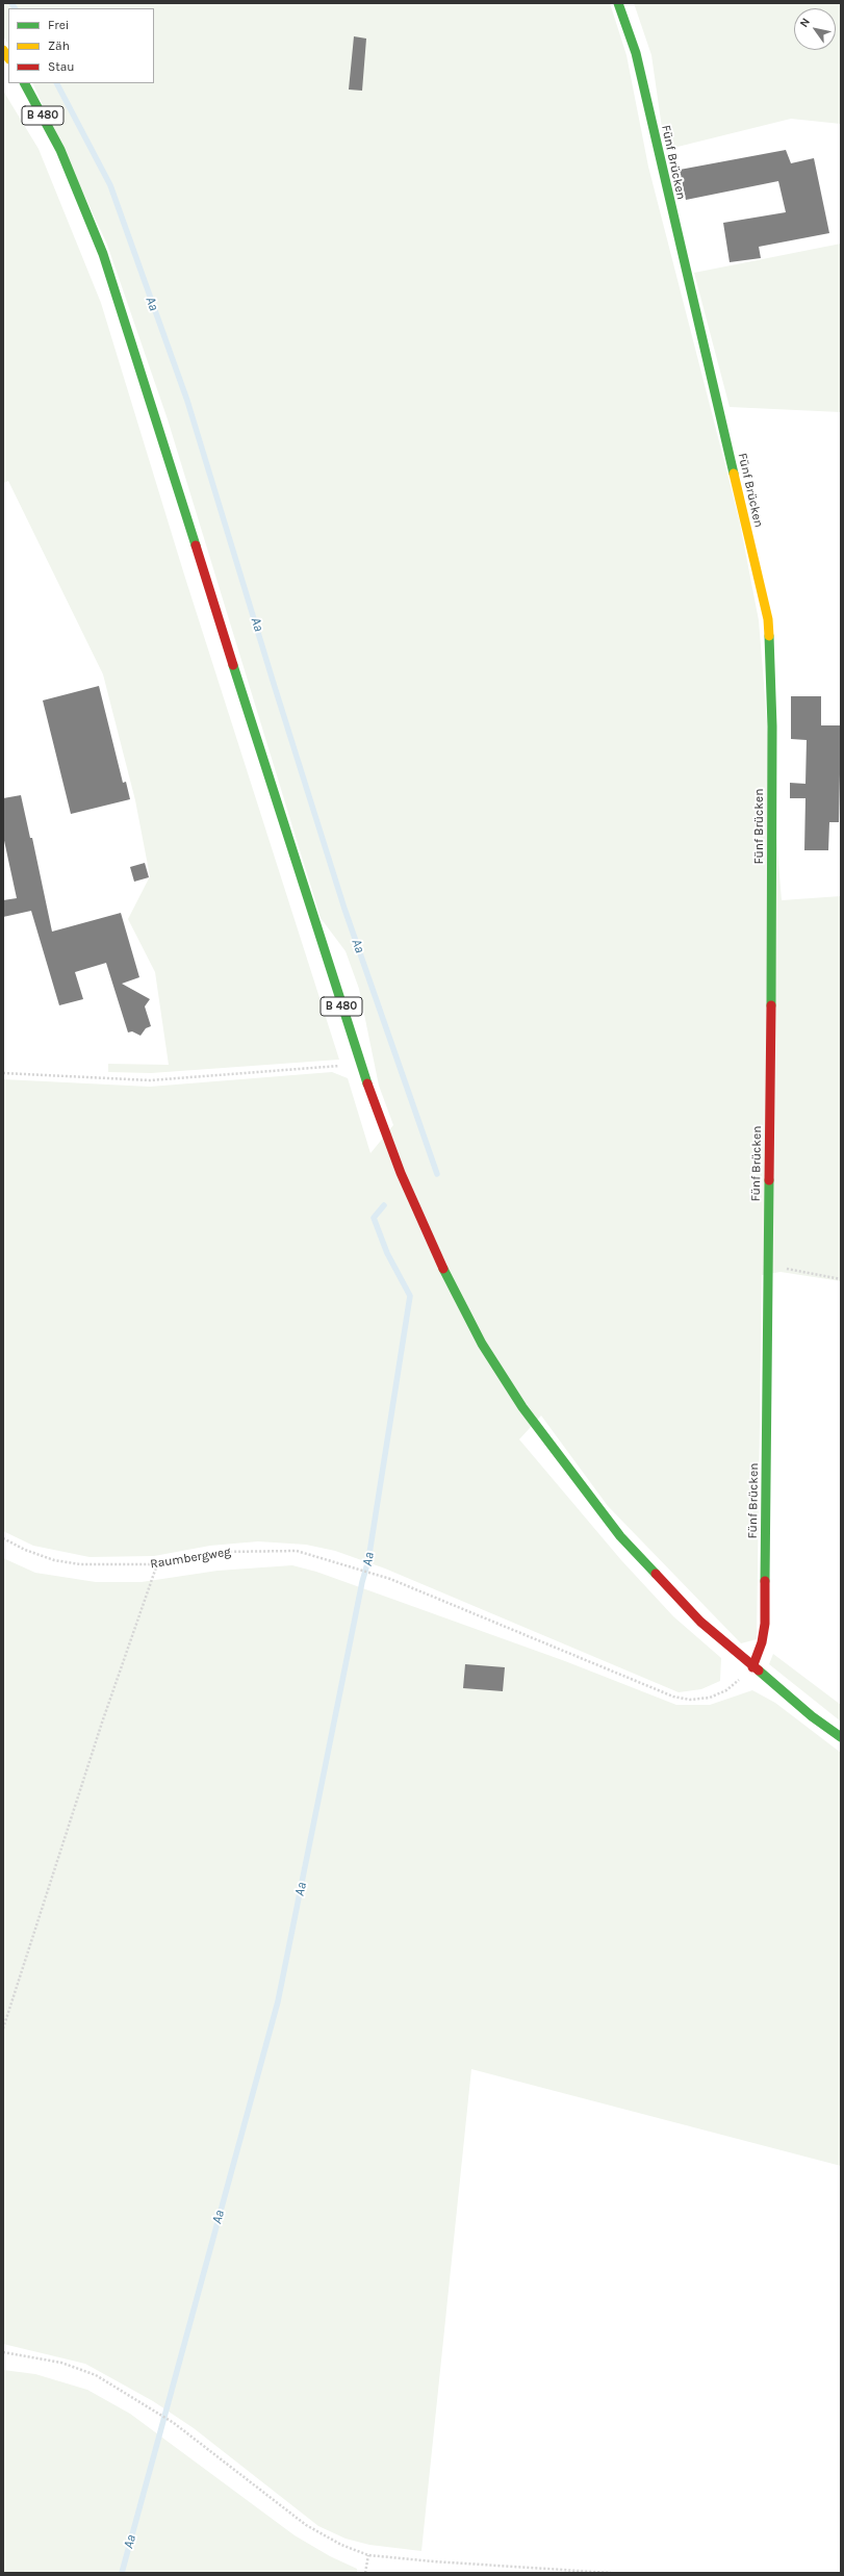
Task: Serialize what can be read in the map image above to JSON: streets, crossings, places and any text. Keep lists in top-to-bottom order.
{
  "streets": {
    "main road": ["B 480", "Fünf Brücken"],
    "path": ["Raumbergweg"]
  },
  "crossings": [
    ["B 480", "Fünf Brücken"],
    ["B 480", "Raumbergweg"],
    ["Fünf Brücken", "Raumbergweg"]
  ],
  "water": ["Aa"],
  "legend": ["Frei", "Zäh", "Stau"],
  "north": "top left"
}
